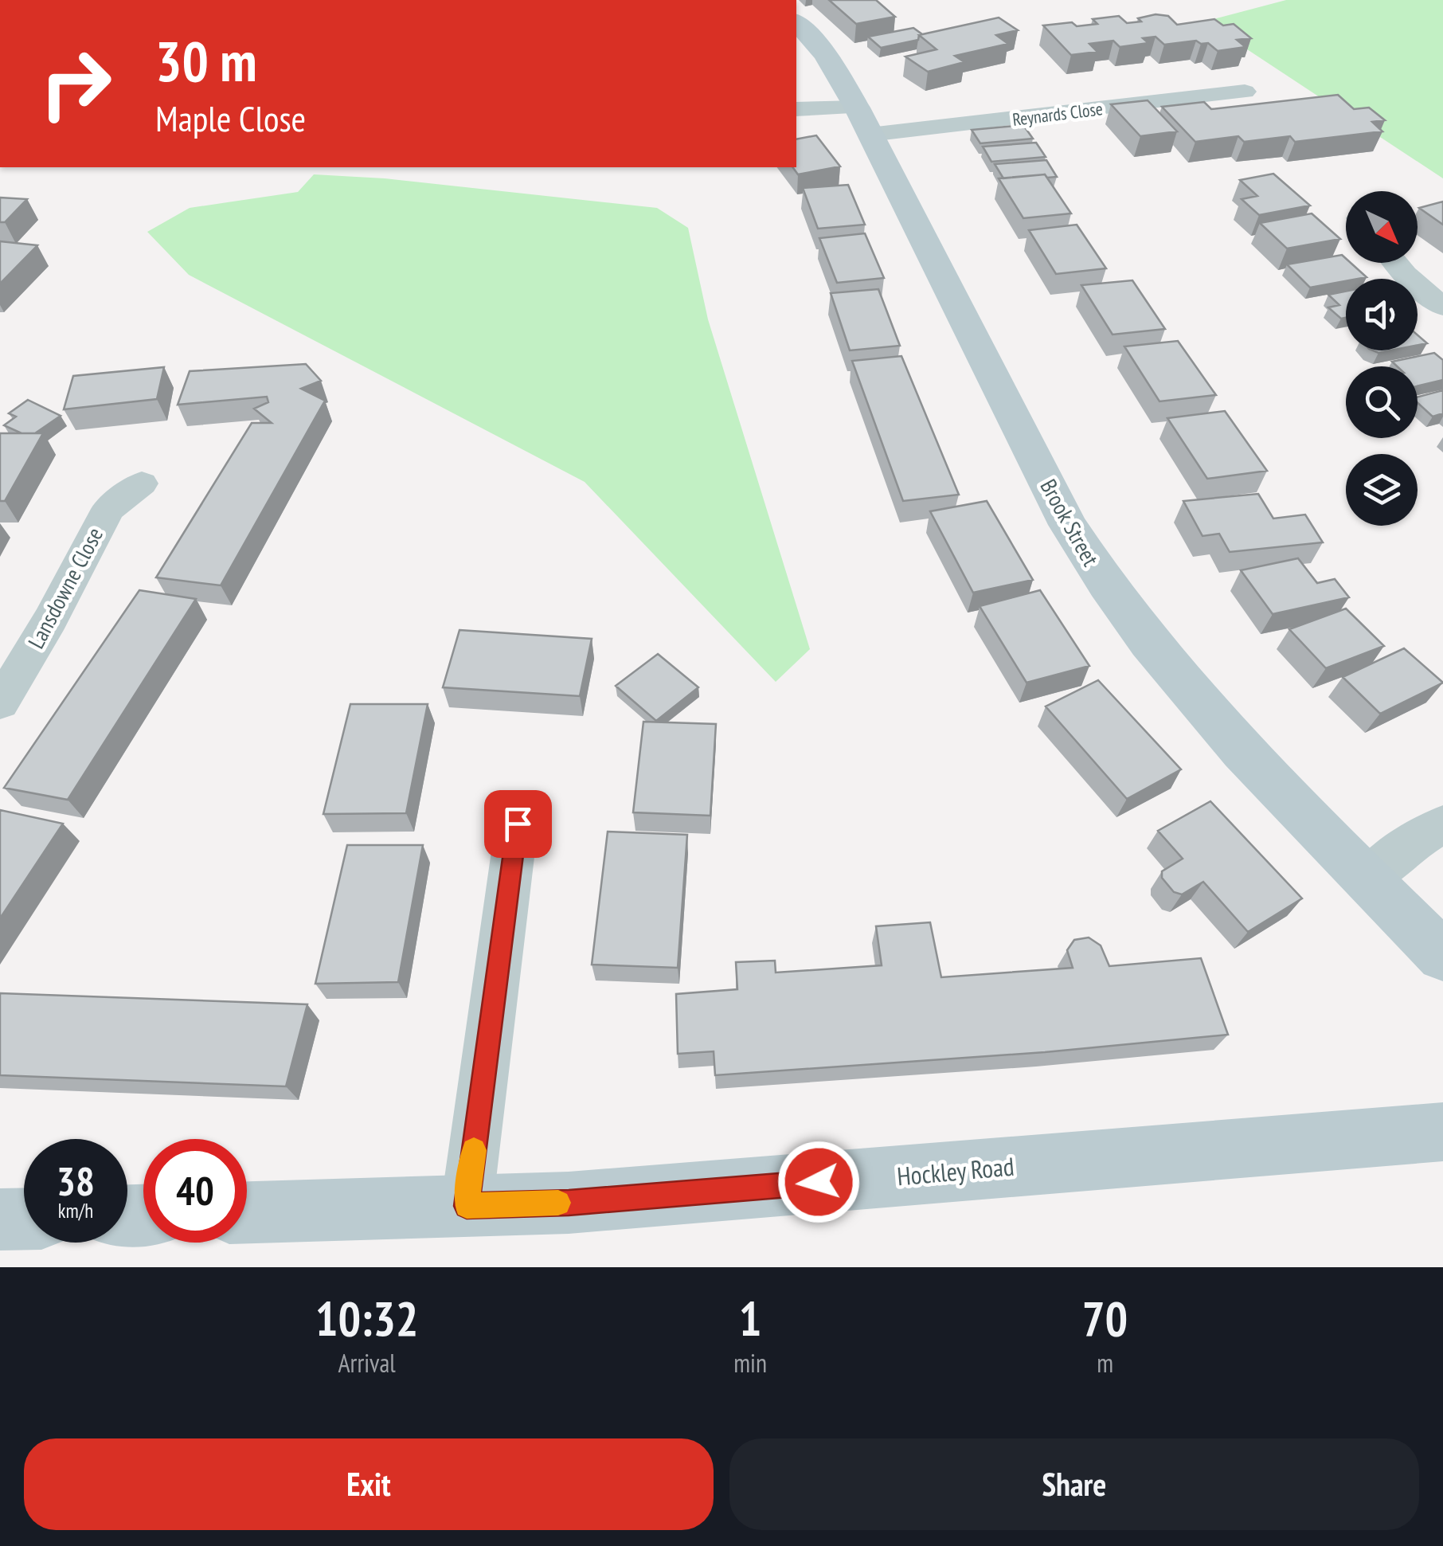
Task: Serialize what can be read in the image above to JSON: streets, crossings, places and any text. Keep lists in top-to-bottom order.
{
  "streets": {
    "street": [
      "Reynards Close",
      "Brook Street",
      "Lansdowne Close",
      "Hockley Road"
    ]
  },
  "crossings": [
    ["Reynards Close", "Brook Street"]
  ],
  "north": "bottom right",
  "page": {
    "turn": ["30 m", "Maple Close"],
    "speed": "38 km/h",
    "limit": "40",
    "eta": [
      "10:32",
      "Arrival",
      "1",
      "min",
      "70",
      "m"
    ],
    "buttons": ["Exit", "Share"]
  }
}
